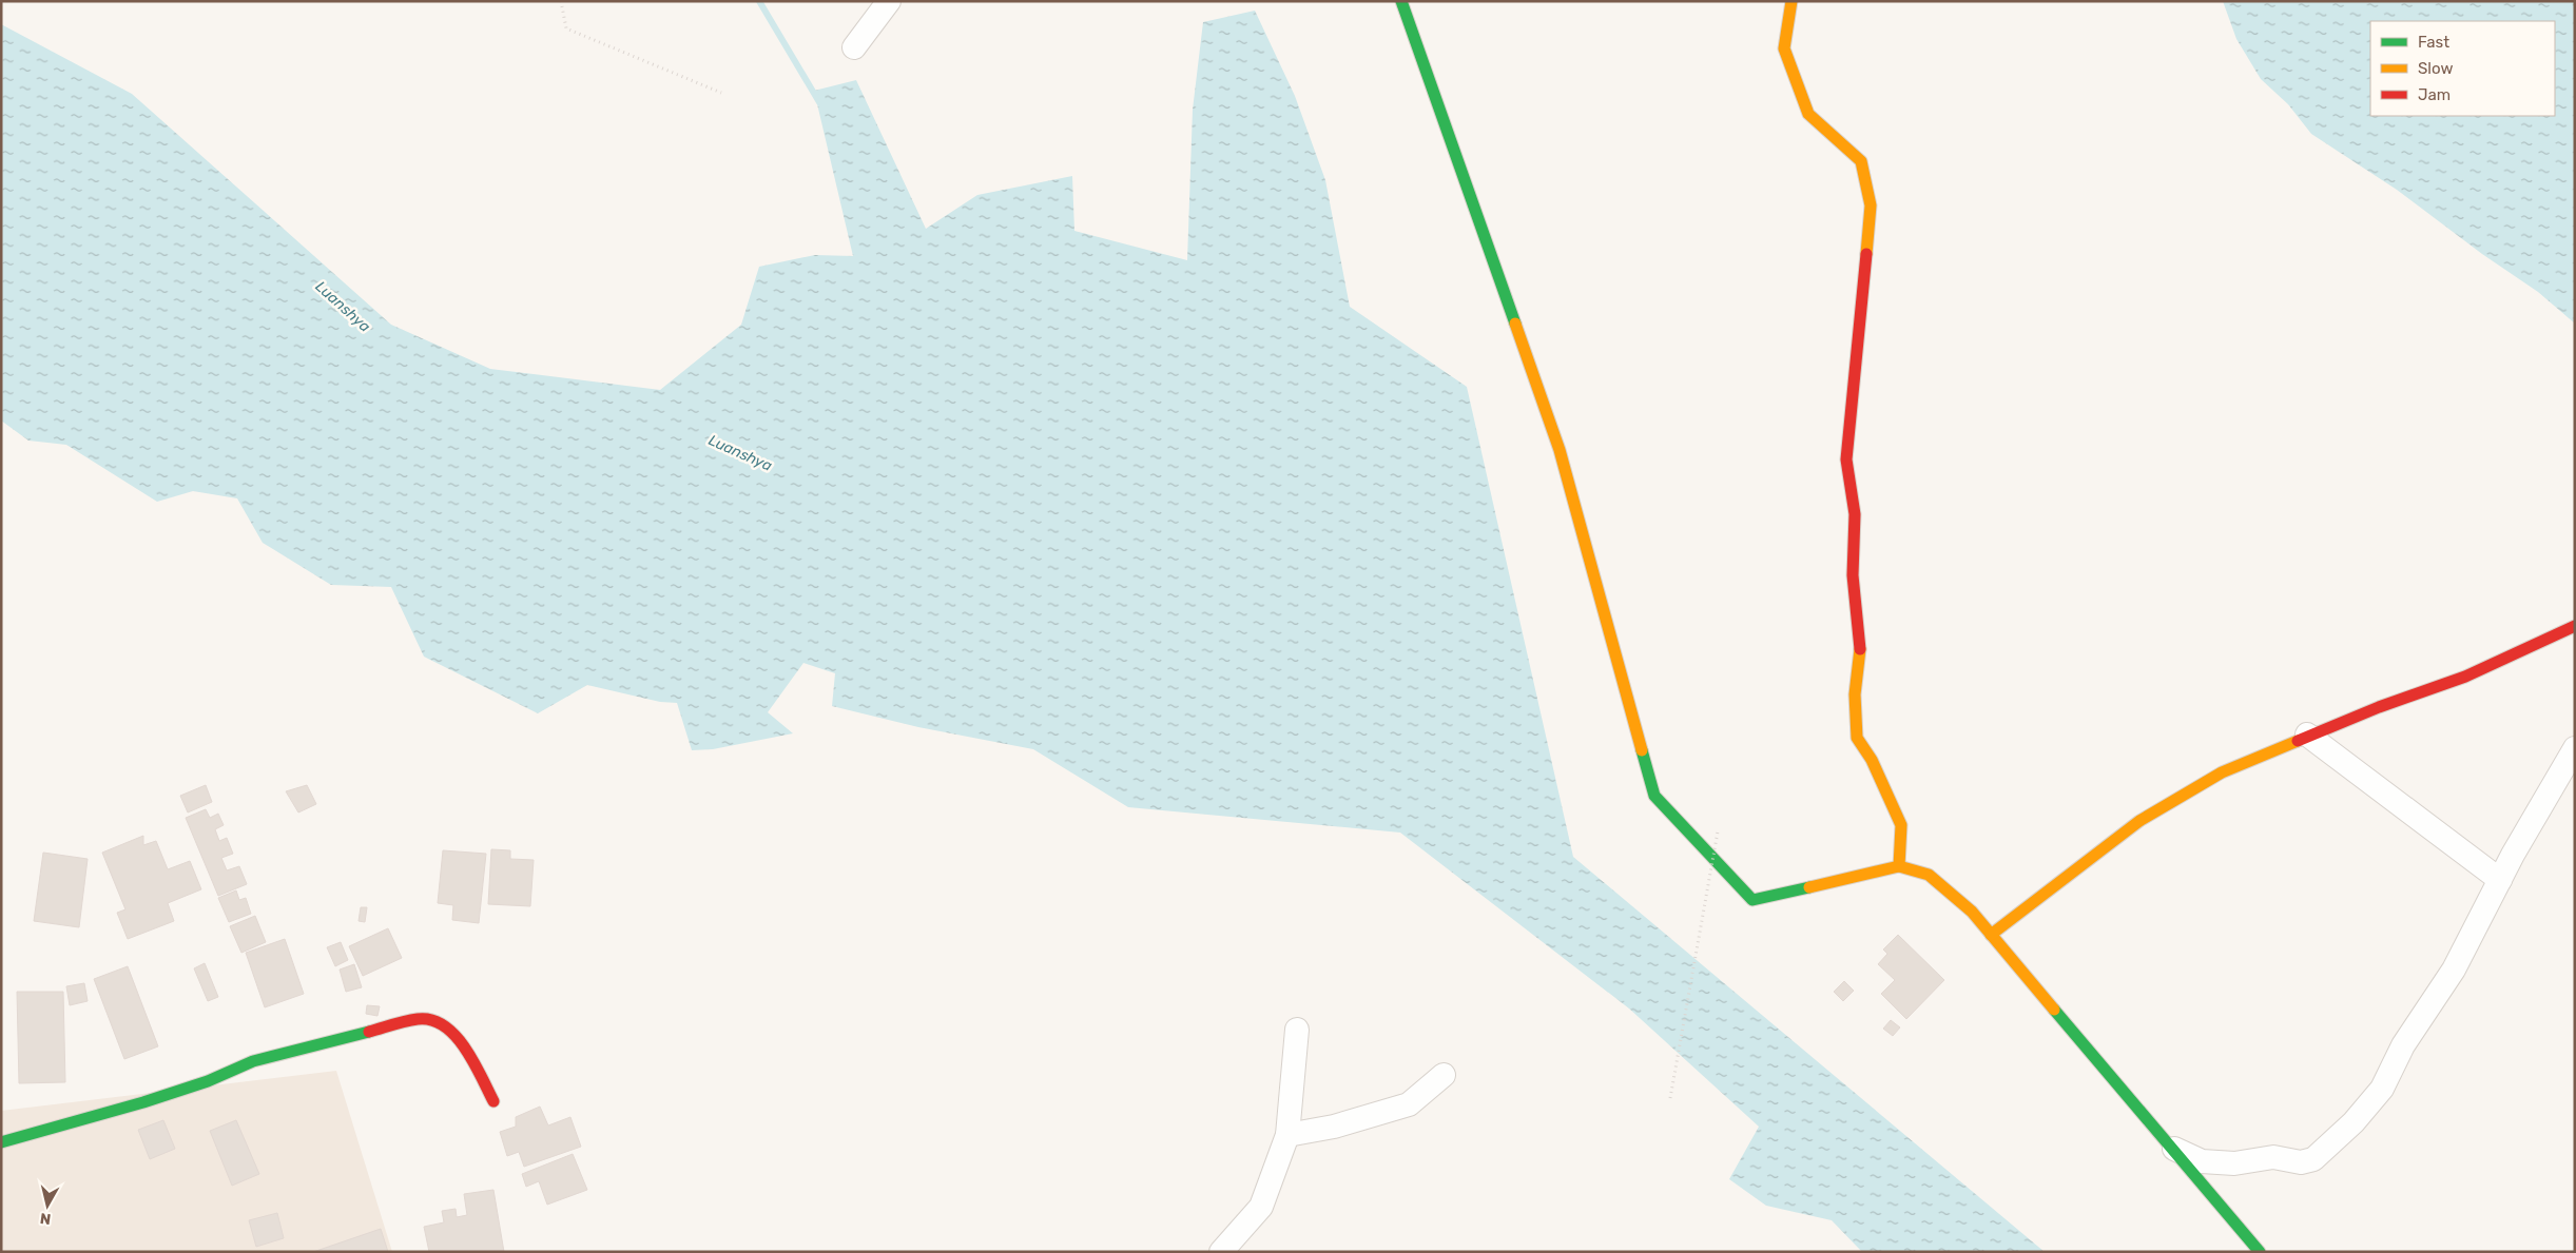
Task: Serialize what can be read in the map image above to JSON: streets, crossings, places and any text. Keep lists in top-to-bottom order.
{
  "water": ["Luanshya"],
  "legend": ["Fast", "Slow", "Jam"],
  "north": "bottom"
}
